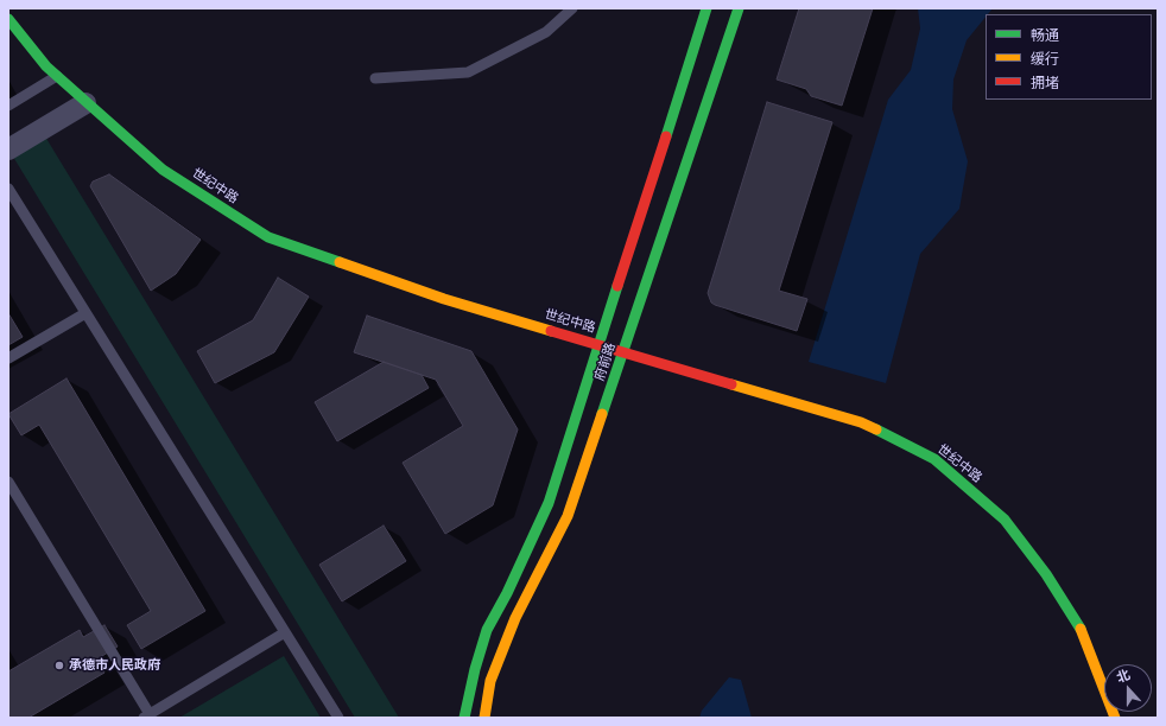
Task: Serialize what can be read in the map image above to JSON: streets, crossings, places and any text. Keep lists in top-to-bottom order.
{
  "streets": {
    "main road": ["世纪中路", "府前路"]
  },
  "crossings": [
    ["世纪中路", "府前路"]
  ],
  "places": ["承德市人民政府"],
  "legend": ["畅通", "缓行", "拥堵"],
  "north": "top"
}
